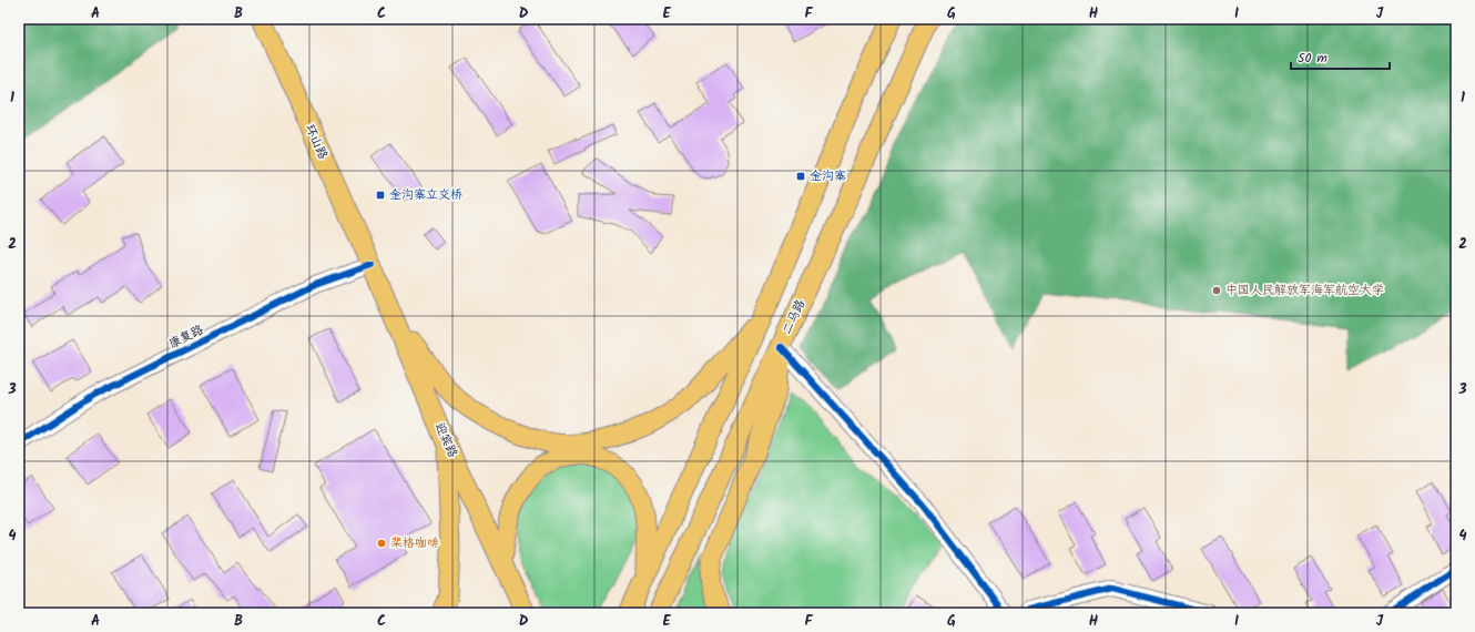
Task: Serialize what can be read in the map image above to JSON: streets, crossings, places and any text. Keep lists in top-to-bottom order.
{
  "streets": {
    "main road": ["环山路", "二马路", "迎宾路"],
    "street": ["康复路"]
  },
  "crossings": [
    ["环山路", "康复路"],
    ["环山路", "迎宾路"],
    ["康复路", "迎宾路"]
  ],
  "places": {
    "transit": ["金沟寨", "金沟寨立交桥"],
    "other": ["中国人民解放军海军航空大学", "棐格咖啡"]
  },
  "scale_bar": "50 m",
  "grid": {
    "columns": [
      "A",
      "B",
      "C",
      "D",
      "E",
      "F",
      "G",
      "H",
      "I",
      "J"
    ],
    "rows": [
      "1",
      "2",
      "3",
      "4"
    ]
  }
}
